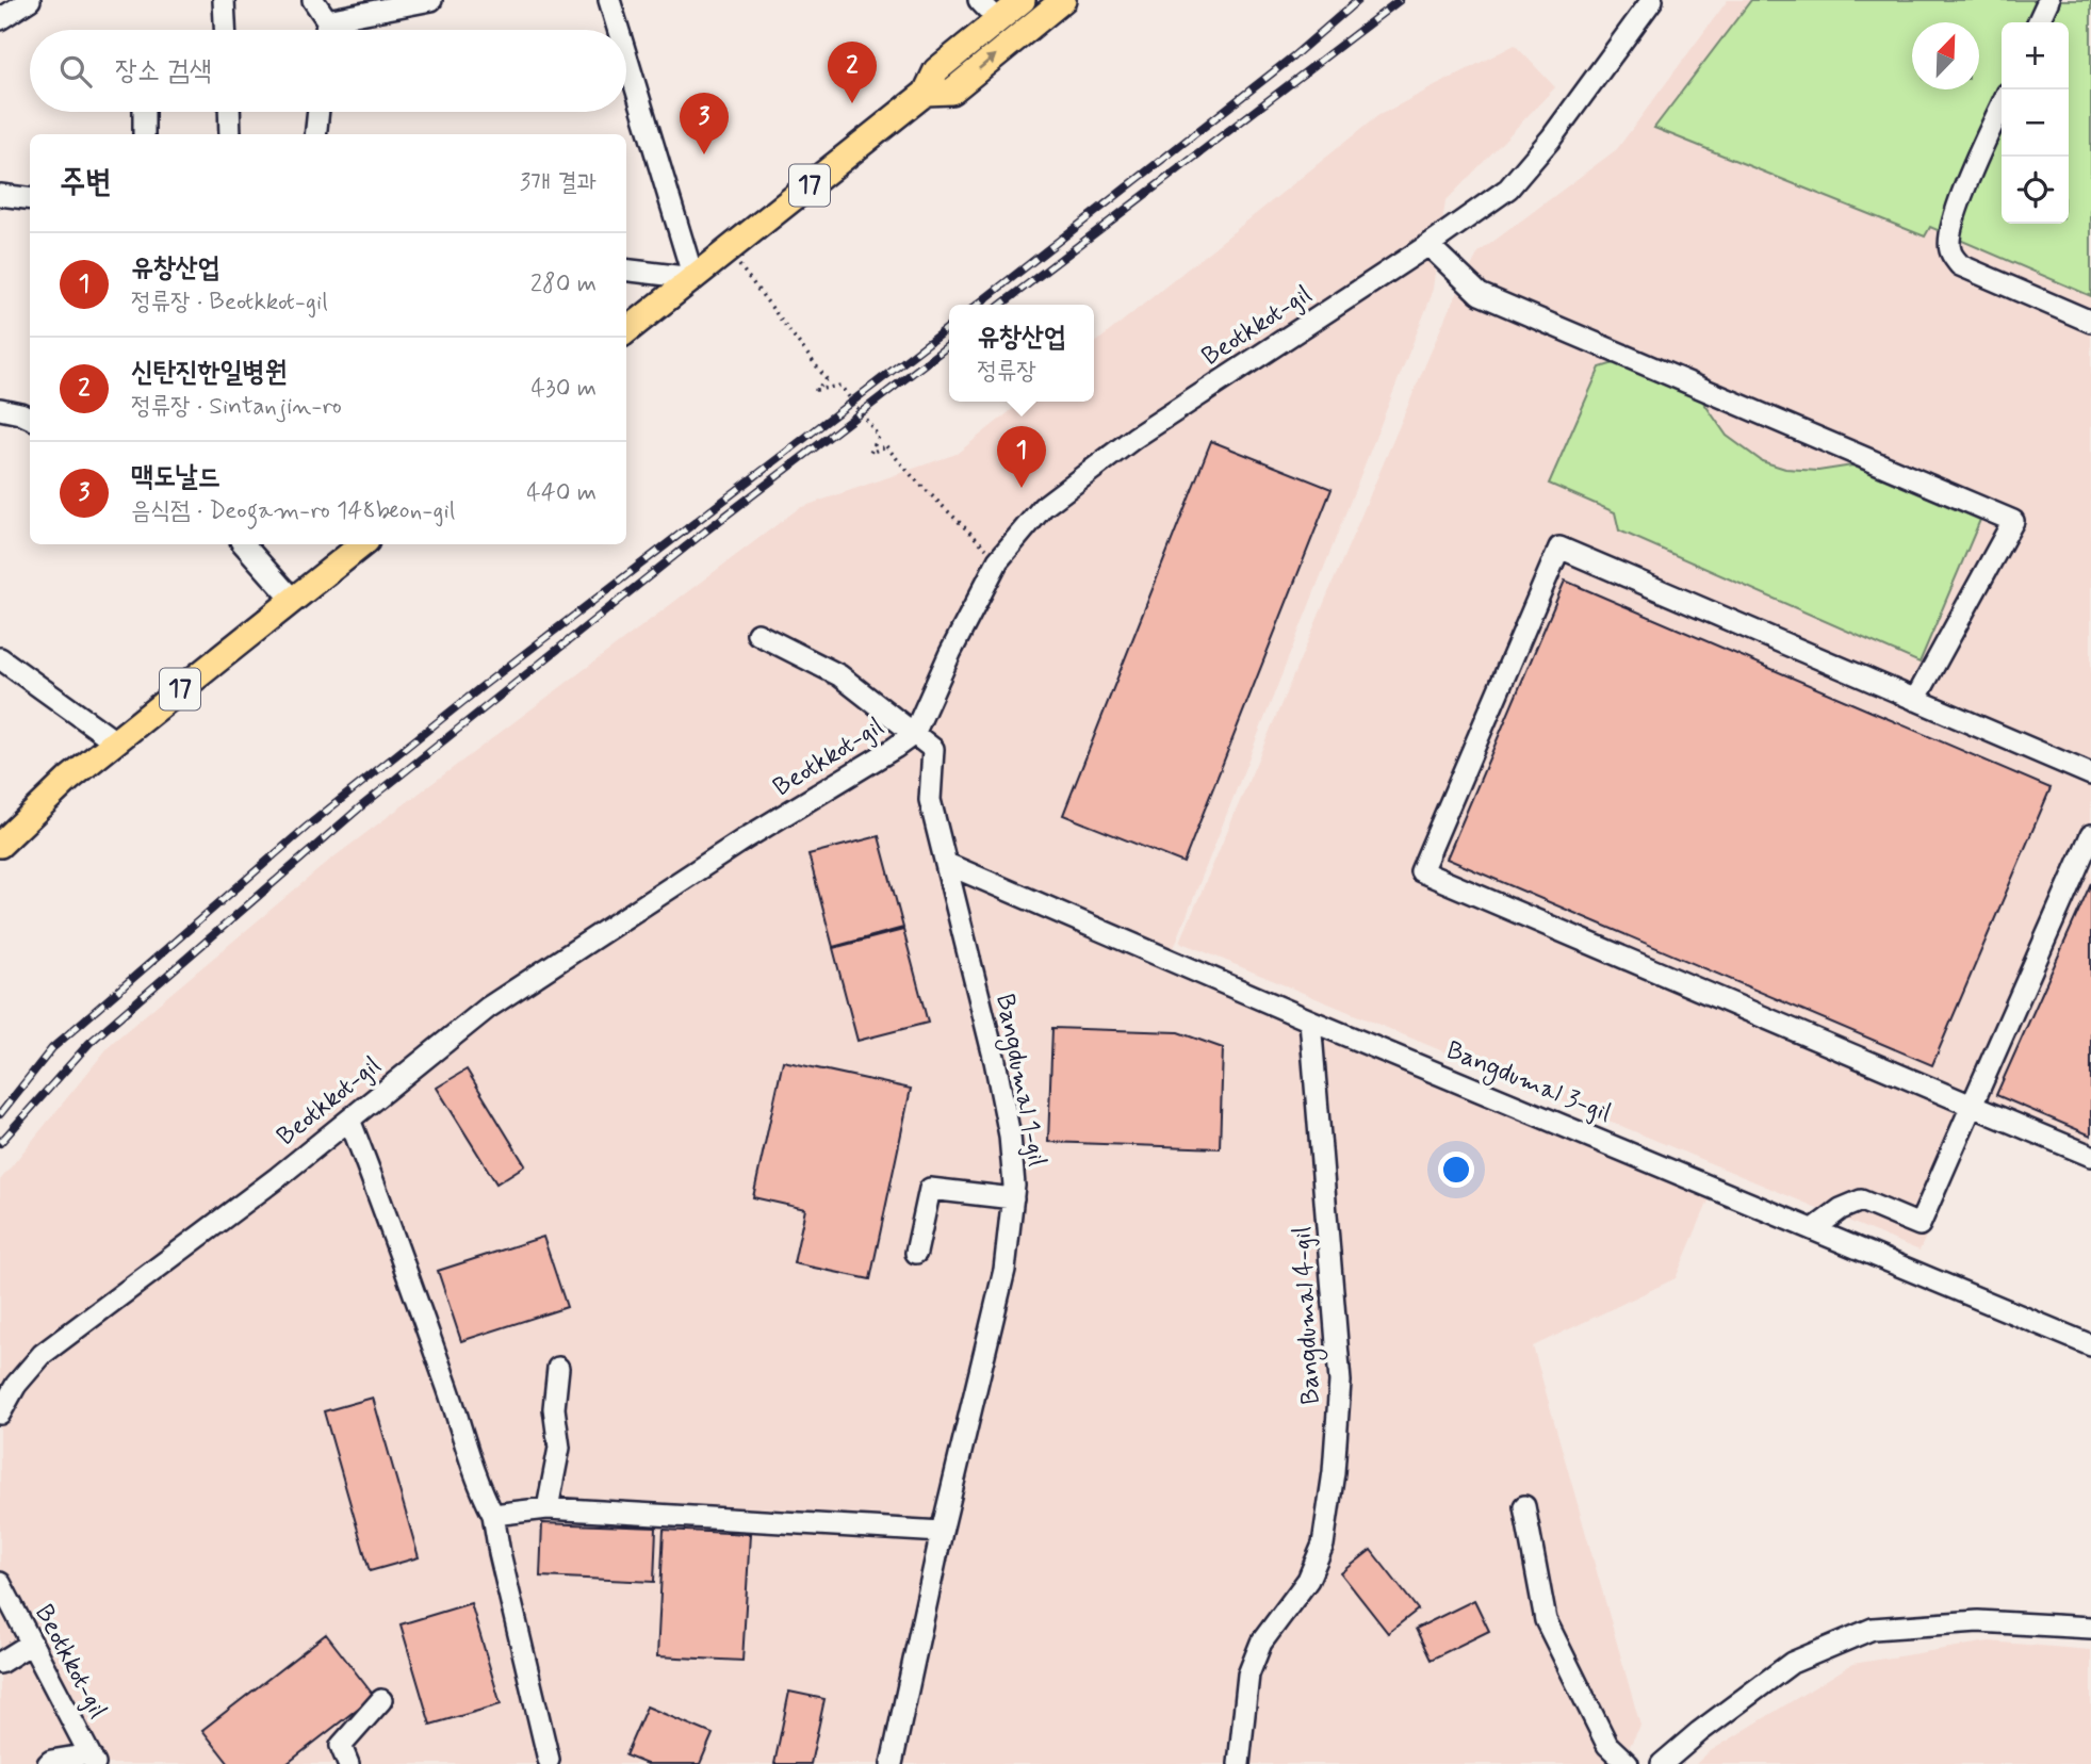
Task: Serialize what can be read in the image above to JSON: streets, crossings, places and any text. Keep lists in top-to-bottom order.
{
  "streets": {
    "main road": ["17"],
    "street": [
      "Beotkkot-gil",
      "Bangdumal 1-gil",
      "Bangdumal 3-gil",
      "Bangdumal 4-gil"
    ]
  },
  "crossings": [
    ["Beotkkot-gil", "Bangdumal 1-gil"],
    ["Bangdumal 1-gil", "Bangdumal 3-gil"],
    ["Bangdumal 3-gil", "Bangdumal 4-gil"]
  ],
  "north": "top right",
  "page": {
    "map_buttons": ["+", "−"],
    "search": "장소 검색",
    "pins": ["2", "3", "1"],
    "heading": ["주변", "3개 결과"],
    "list": [
      {
        "mark": "1",
        "name": "유창산업",
        "note": "정류장 · Beotkkot-gil",
        "value": "280 m"
      },
      {
        "mark": "2",
        "name": "신탄진한일병원",
        "note": "정류장 · Sintanjin-ro",
        "value": "430 m"
      },
      {
        "mark": "3",
        "name": "맥도날드",
        "note": "음식점 · Deogam-ro 148beon-gil",
        "value": "440 m"
      }
    ],
    "popup": ["유창산업", "정류장"]
  }
}
